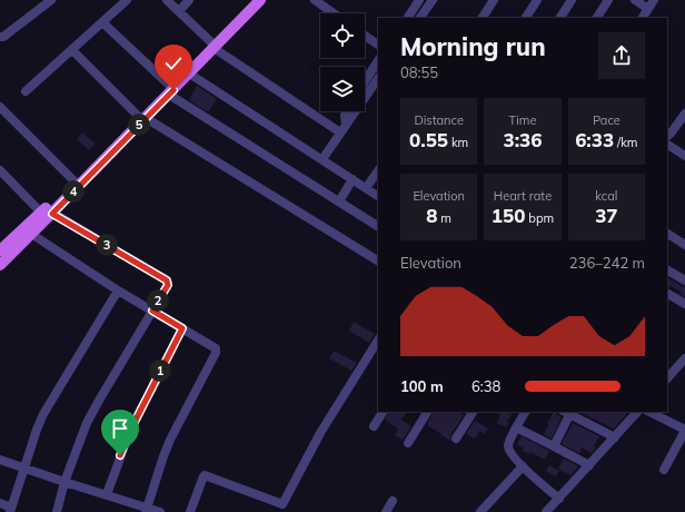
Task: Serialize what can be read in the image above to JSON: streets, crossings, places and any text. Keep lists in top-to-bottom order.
{
  "page": {
    "heading": ["Morning run", "08:55"],
    "stats": [
      ["Distance", "0.55 km"],
      ["Time", "3:36"],
      ["Pace", "6:33 /km"],
      ["Elevation", "8 m"],
      ["Heart rate", "150 bpm"],
      ["kcal", "37"]
    ],
    "pins": [
      "5",
      "4",
      "3",
      "2",
      "1"
    ],
    "chart": ["Elevation", "236–242 m"],
    "list": [
      {
        "name": "100 m",
        "note": "6:38"
      }
    ]
  }
}
